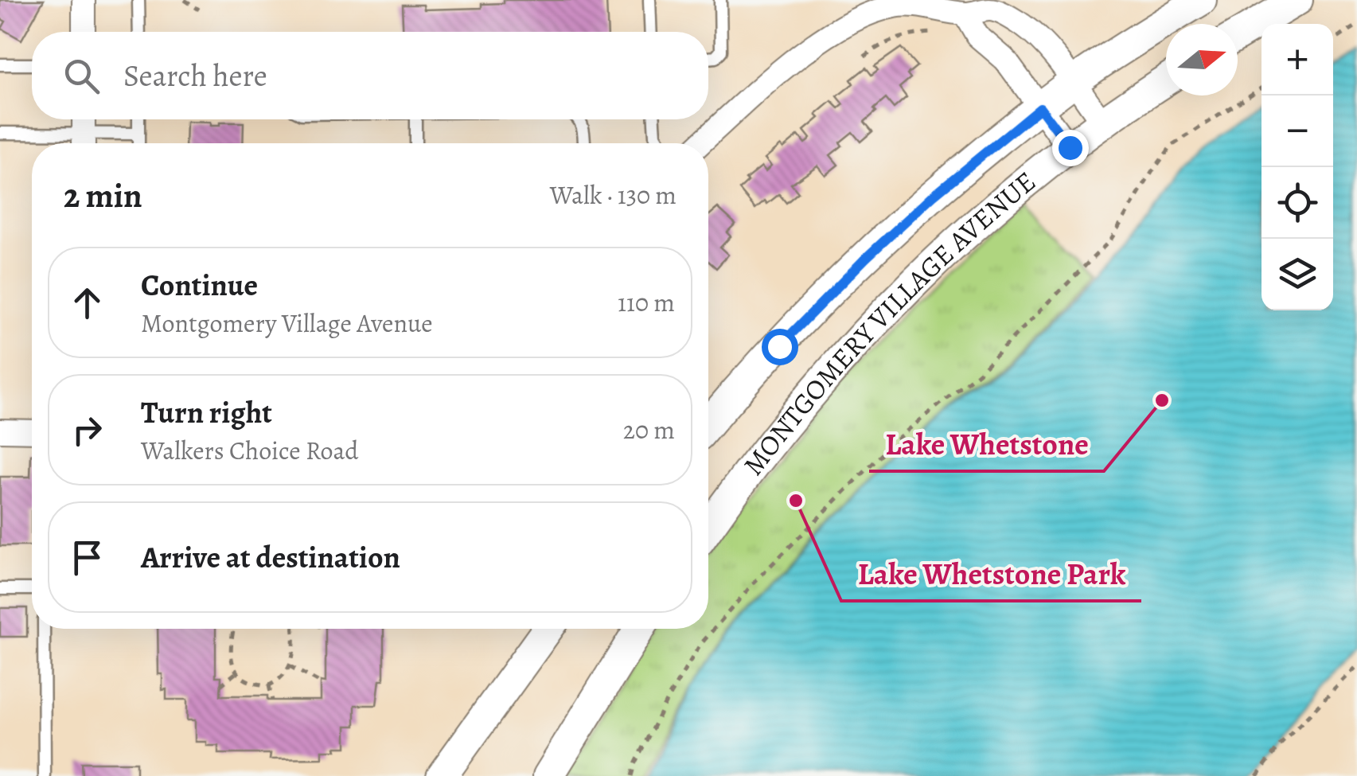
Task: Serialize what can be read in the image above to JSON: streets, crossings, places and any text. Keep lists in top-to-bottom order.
{
  "streets": {
    "main road": ["MONTGOMERY VILLAGE AVENUE"]
  },
  "places": ["Lake Whetstone", "Lake Whetstone Park"],
  "north": "right",
  "page": {
    "map_buttons": ["+", "−"],
    "search": "Search here",
    "heading": ["2 min", "Walk · 130 m"],
    "list": [
      ["Continue", "Montgomery Village Avenue", "110 m"],
      ["Turn right", "Walkers Choice Road", "20 m"],
      "Arrive at destination"
    ]
  }
}
